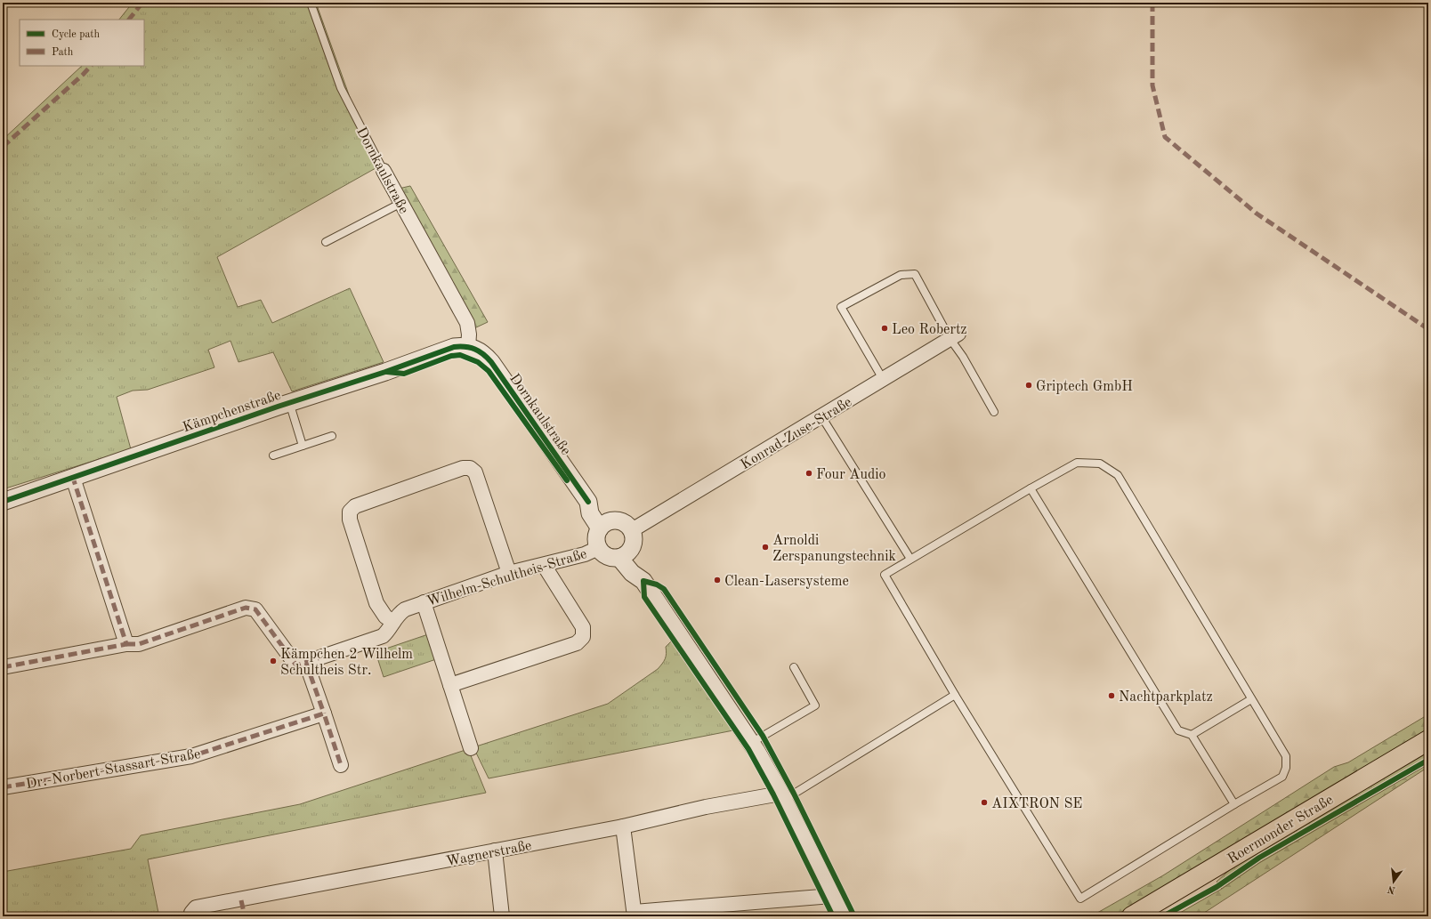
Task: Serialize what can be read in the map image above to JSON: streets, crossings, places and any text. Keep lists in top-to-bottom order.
{
  "streets": {
    "main road": ["Roermonder Straße"],
    "street": [
      "Dornkaulstraße",
      "Kämpchenstraße",
      "Konrad-Zuse-Straße",
      "Wilhelm-Schultheis-Straße",
      "Dr.-Norbert-Stassart-Straße",
      "Wagnerstraße"
    ]
  },
  "crossings": [
    ["Dornkaulstraße", "Kämpchenstraße"],
    ["Dornkaulstraße", "Konrad-Zuse-Straße"],
    ["Dornkaulstraße", "Wilhelm-Schultheis-Straße"],
    ["Konrad-Zuse-Straße", "Wilhelm-Schultheis-Straße"]
  ],
  "places": [
    "Leo Robertz",
    "Griptech GmbH",
    "Four Audio",
    "Arnoldi Zerspanungstechnik",
    "Clean-Lasersysteme",
    "Kämpchen 2 Wilhelm Schultheis Str.",
    "Nachtparkplatz",
    "AIXTRON SE"
  ],
  "legend": ["Cycle path", "Path"],
  "north": "bottom"
}
